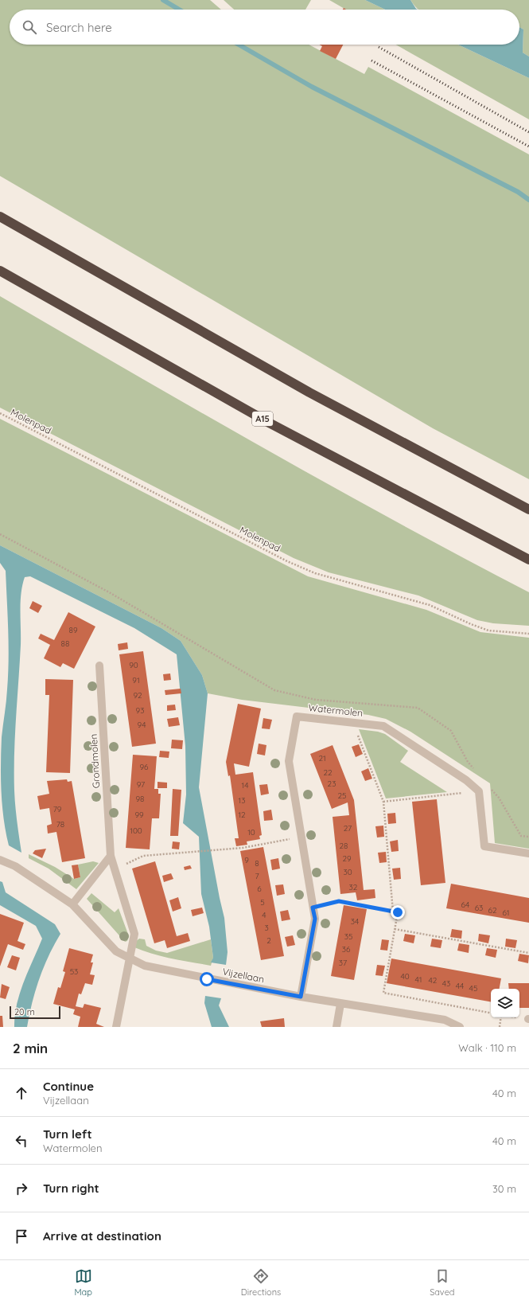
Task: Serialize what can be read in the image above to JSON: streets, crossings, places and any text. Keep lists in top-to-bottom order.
{
  "streets": {
    "highway": ["A15"],
    "street": ["Watermolen", "Grondmolen", "Vijzellaan"],
    "path": ["Molenpad"]
  },
  "crossings": [
    ["Watermolen", "Vijzellaan"],
    ["Grondmolen", "Vijzellaan"]
  ],
  "house_numbers": [
    "89",
    "88",
    "90",
    "91",
    "92",
    "93",
    "94",
    "21",
    "96",
    "22",
    "23",
    "97",
    "14",
    "25",
    "98",
    "13",
    "79",
    "99",
    "12",
    "78",
    "27",
    "100",
    "10",
    "28",
    "29",
    "9",
    "8",
    "30",
    "7",
    "32",
    "6",
    "5",
    "64",
    "63",
    "62",
    "61",
    "4",
    "34",
    "3",
    "35",
    "2",
    "36",
    "37",
    "53",
    "40",
    "41",
    "42",
    "43",
    "44",
    "45"
  ],
  "scale_bar": "20 m",
  "page": {
    "search": "Search here",
    "scale": "20 m",
    "heading": ["2 min", "Walk · 110 m"],
    "list": [
      ["Continue", "Vijzellaan", "40 m"],
      ["Turn left", "Watermolen", "40 m"],
      ["Turn right", "30 m"],
      "Arrive at destination"
    ],
    "nav": ["Map", "Directions", "Saved"]
  }
}
